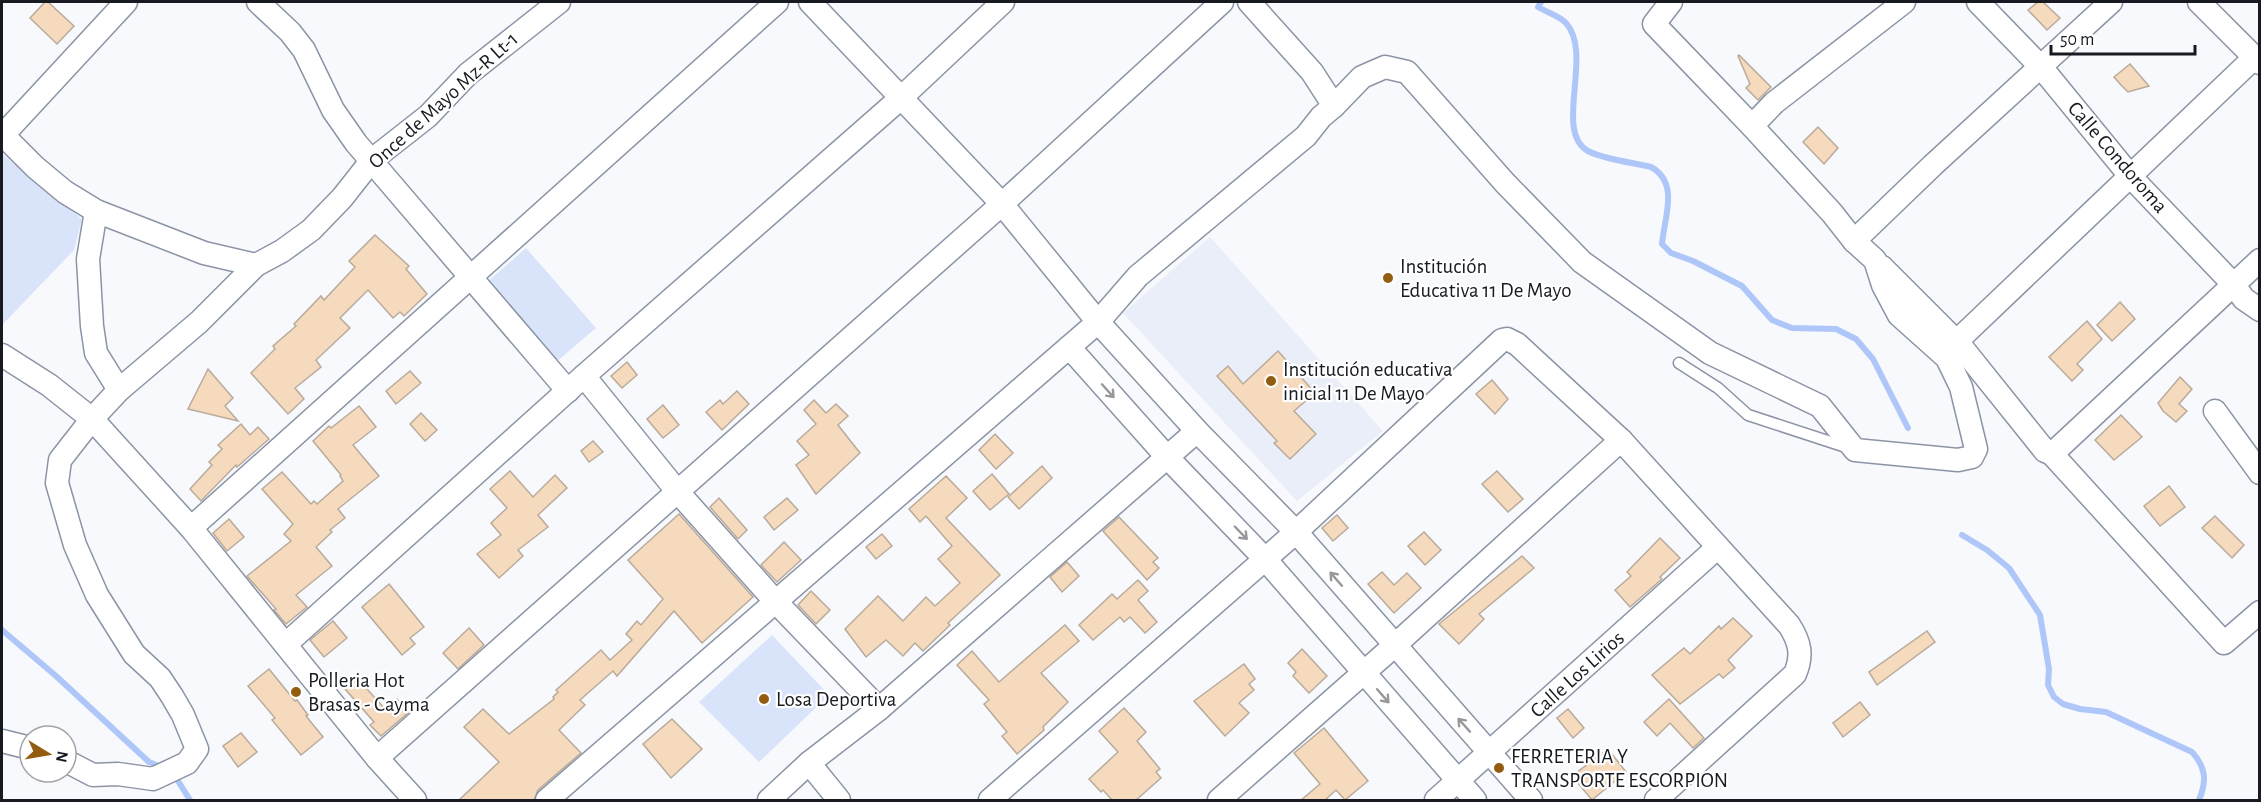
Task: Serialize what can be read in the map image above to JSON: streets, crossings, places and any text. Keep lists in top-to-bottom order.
{
  "streets": {
    "street": ["Once de Mayo Mz-R Lt-1", "Calle Condoroma", "Calle Los Lirios"]
  },
  "places": [
    "Institución Educativa 11 De Mayo",
    "Institución educativa inicial 11 De Mayo",
    "Polleria Hot Brasas - Cayma",
    "Losa Deportiva",
    "FERRETERIA Y TRANSPORTE ESCORPION"
  ],
  "scale_bar": "50 m",
  "north": "right"
}
